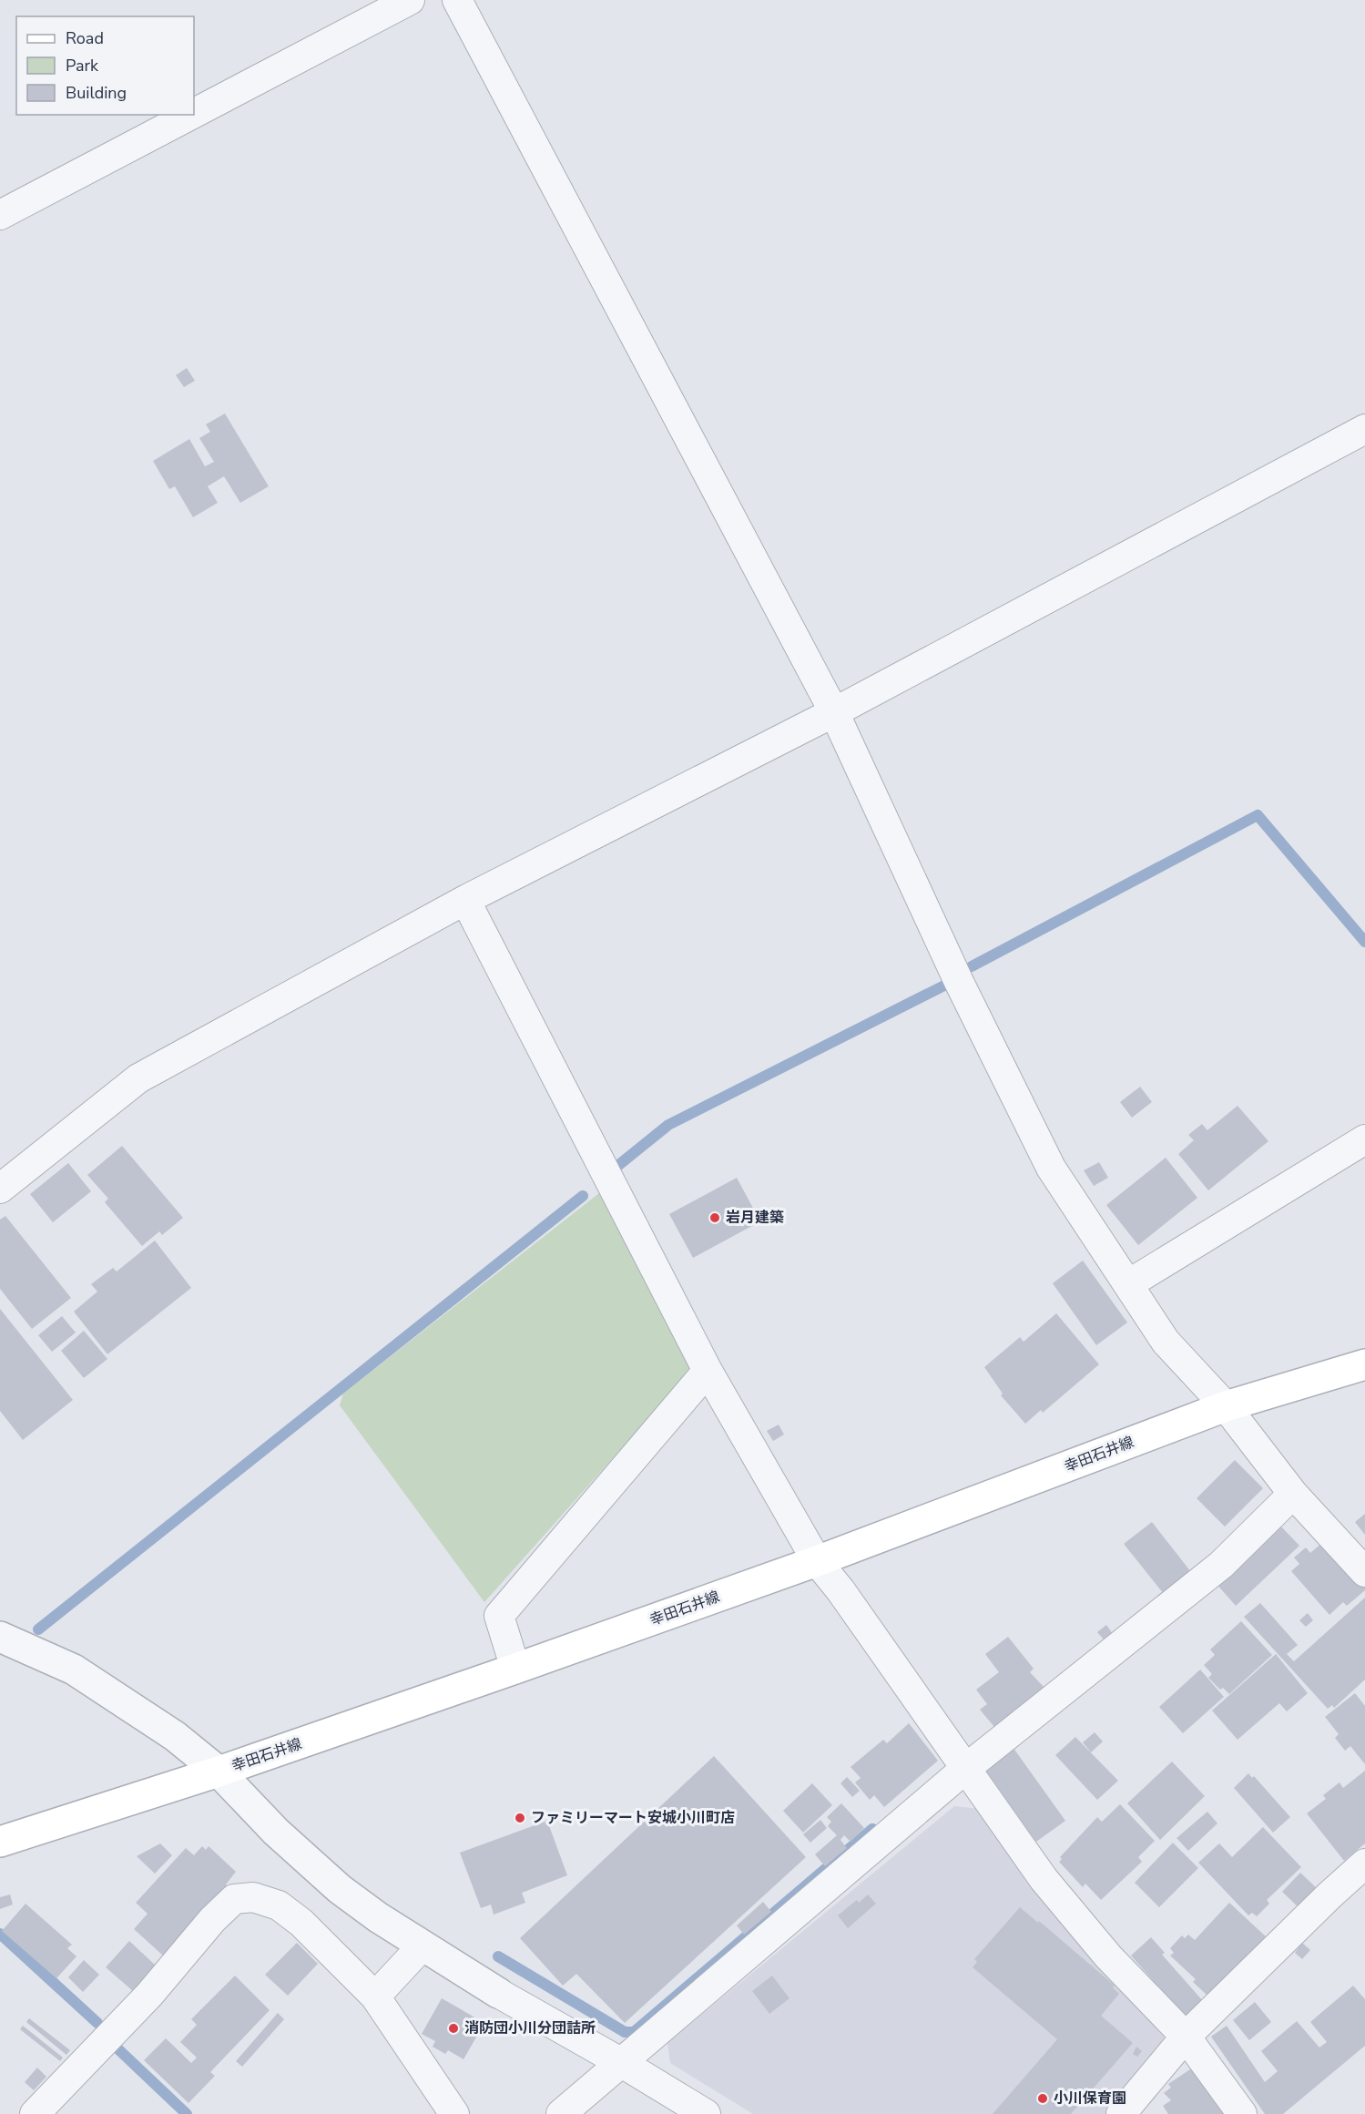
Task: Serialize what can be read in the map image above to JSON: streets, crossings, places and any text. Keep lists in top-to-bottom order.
{
  "streets": {
    "main road": ["幸田石井線"]
  },
  "places": [
    "岩月建築",
    "ファミリーマート安城小川町店",
    "消防団小川分団詰所",
    "小川保育園"
  ],
  "legend": ["Road", "Park", "Building"]
}
